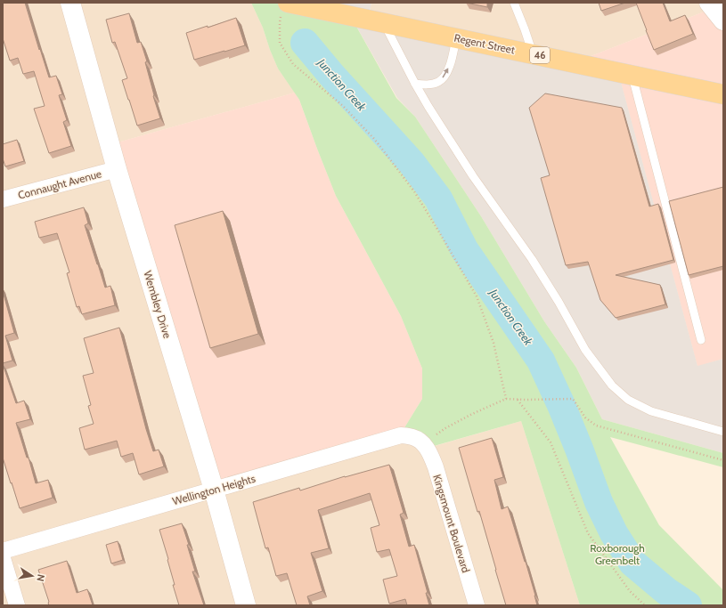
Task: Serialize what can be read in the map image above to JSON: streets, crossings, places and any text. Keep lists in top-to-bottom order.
{
  "streets": {
    "main road": ["Regent Street", "46"],
    "street": [
      "Connaught Avenue",
      "Wembley Drive",
      "Wellington Heights",
      "Kingsmount Boulevard"
    ]
  },
  "crossings": [
    ["Connaught Avenue", "Wembley Drive"],
    ["Wembley Drive", "Wellington Heights"],
    ["Wellington Heights", "Kingsmount Boulevard"]
  ],
  "water": ["Junction Creek"],
  "parks": ["Roxborough Greenbelt"],
  "north": "right"
}
